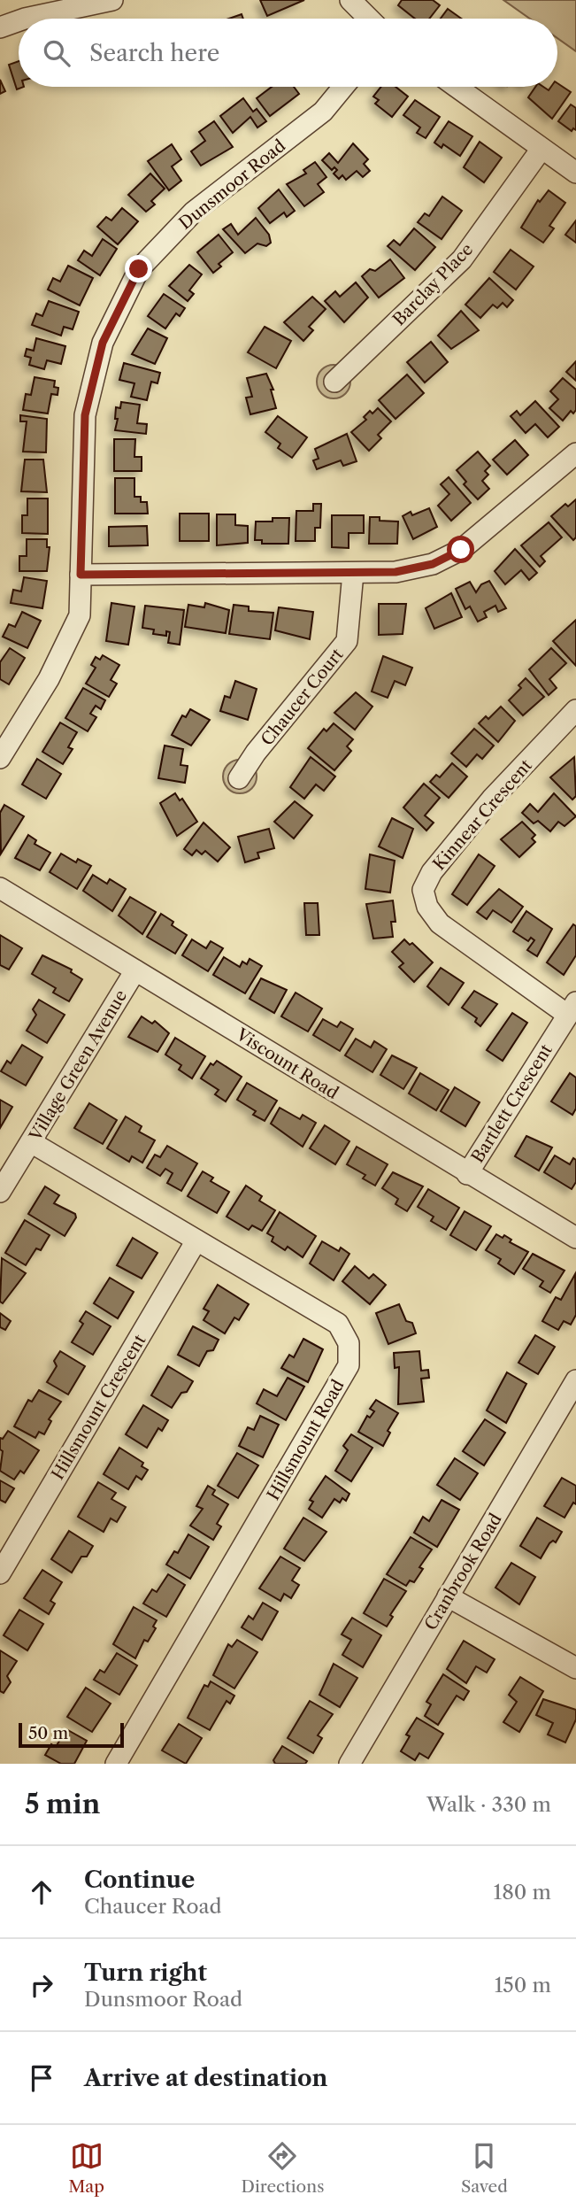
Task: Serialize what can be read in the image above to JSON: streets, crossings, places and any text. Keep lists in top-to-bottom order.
{
  "streets": {
    "street": [
      "Dunsmoor Road",
      "Barclay Place",
      "Chaucer Court",
      "Kinnear Crescent",
      "Viscount Road",
      "Village Green Avenue",
      "Bartlett Crescent",
      "Hillsmount Crescent",
      "Hillsmount Road",
      "Cranbrook Road"
    ]
  },
  "crossings": [
    ["Kinnear Crescent", "Bartlett Crescent"],
    ["Viscount Road", "Village Green Avenue"],
    ["Viscount Road", "Bartlett Crescent"],
    ["Village Green Avenue", "Hillsmount Road"],
    ["Hillsmount Crescent", "Hillsmount Road"]
  ],
  "scale_bar": "50 m",
  "page": {
    "search": "Search here",
    "scale": "50 m",
    "heading": ["5 min", "Walk · 330 m"],
    "list": [
      ["Continue", "Chaucer Road", "180 m"],
      ["Turn right", "Dunsmoor Road", "150 m"],
      "Arrive at destination"
    ],
    "nav": ["Map", "Directions", "Saved"]
  }
}
